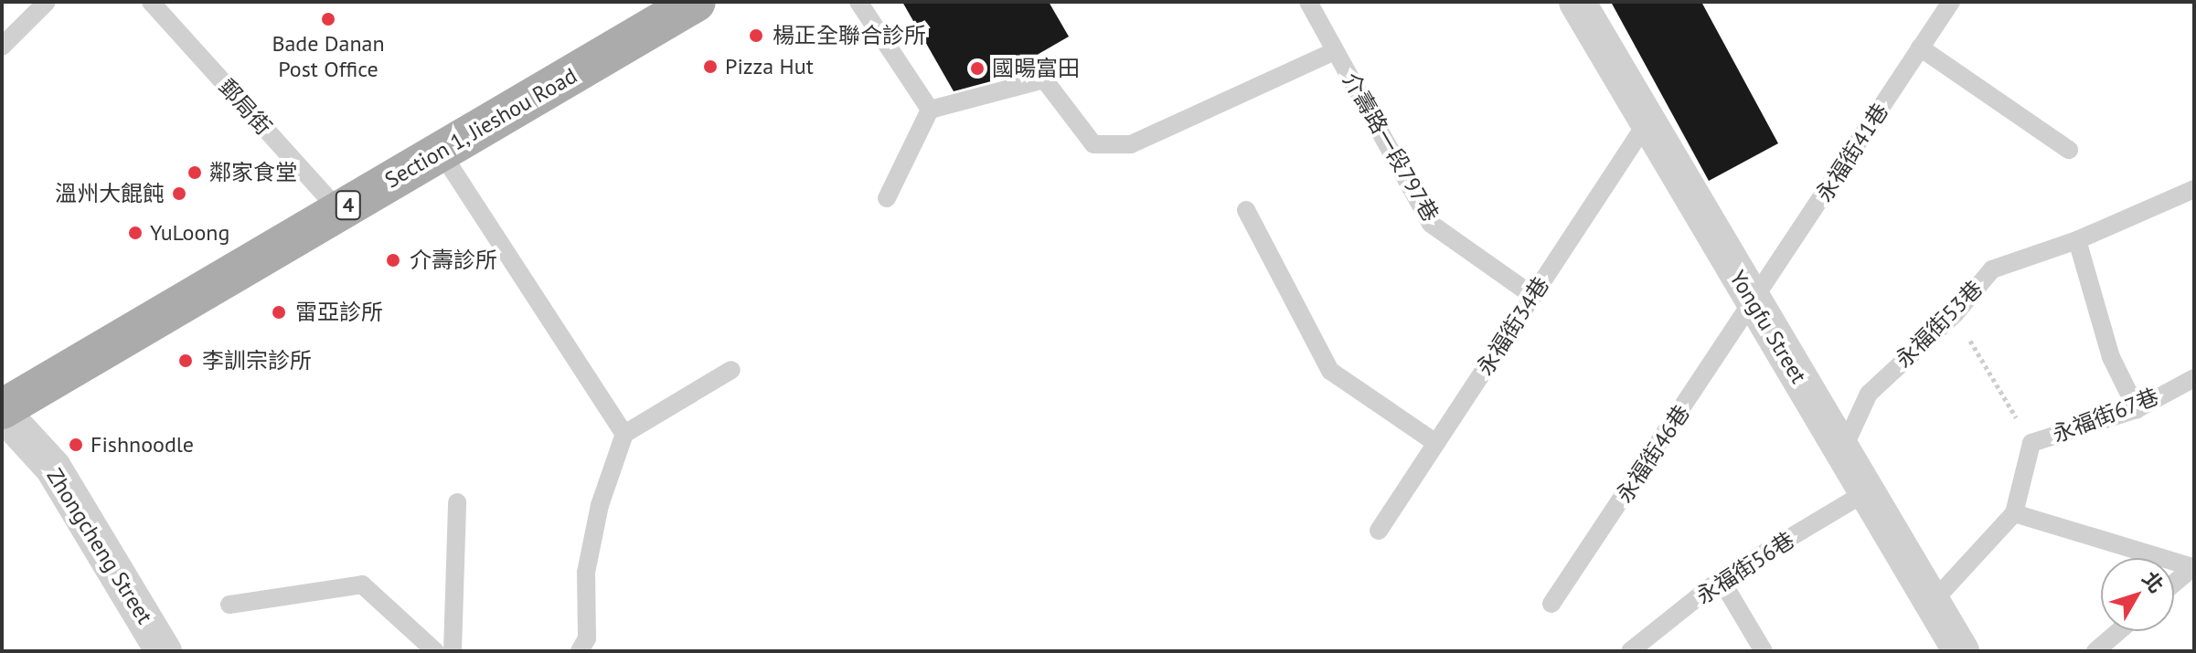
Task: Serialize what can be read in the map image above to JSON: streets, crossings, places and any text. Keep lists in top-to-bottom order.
{
  "streets": {
    "main road": ["Section 1, Jieshou Road", "4"],
    "street": ["Yongfu Street", "Zhongcheng Street"],
    "lane": [
      "郵局街",
      "介壽路一段797巷",
      "永福街41巷",
      "永福街53巷",
      "永福街34巷",
      "永福街67巷",
      "永福街46巷",
      "永福街56巷"
    ]
  },
  "crossings": [
    ["郵局街", "Section 1, Jieshou Road"],
    ["Section 1, Jieshou Road", "Zhongcheng Street"],
    ["介壽路一段797巷", "永福街34巷"],
    ["永福街41巷", "Yongfu Street"],
    ["永福街41巷", "永福街46巷"],
    ["永福街53巷", "Yongfu Street"],
    ["永福街34巷", "Yongfu Street"],
    ["Yongfu Street", "永福街67巷"],
    ["Yongfu Street", "永福街46巷"],
    ["Yongfu Street", "永福街56巷"]
  ],
  "places": [
    "Bade Danan Post Office",
    "楊正全聯合診所",
    "Pizza Hut",
    "國暘富田",
    "鄰家食堂",
    "溫州大餛飩",
    "YuLoong",
    "介壽診所",
    "雷亞診所",
    "李訓宗診所",
    "Fishnoodle"
  ],
  "north": "top right"
}
